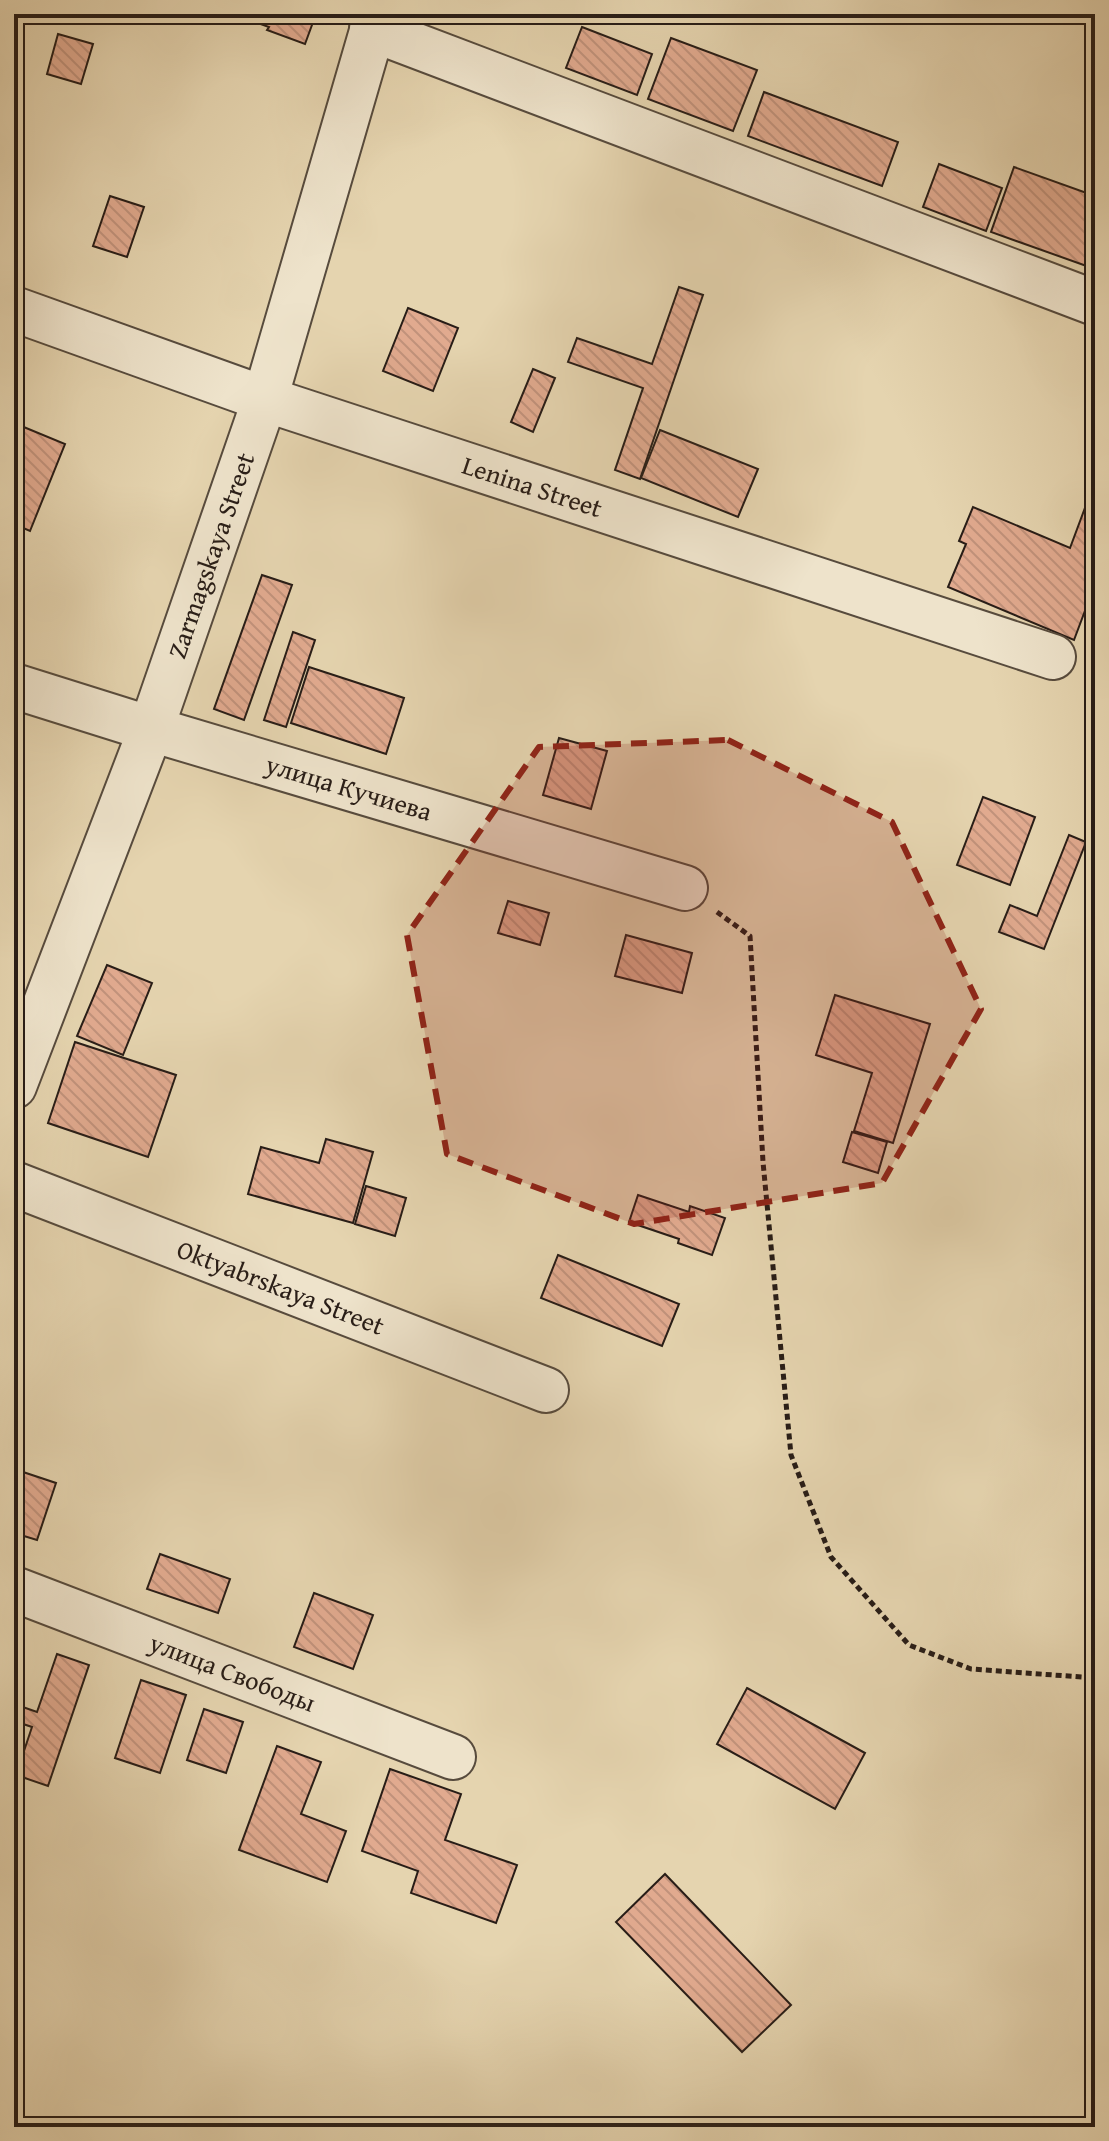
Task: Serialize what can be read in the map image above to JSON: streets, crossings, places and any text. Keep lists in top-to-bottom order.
{
  "streets": {
    "street": [
      "Lenina Street",
      "Zarmagskaya Street",
      "улица Кучиева",
      "Oktyabrskaya Street",
      "улица Свободы"
    ]
  },
  "crossings": [
    ["Lenina Street", "Zarmagskaya Street"],
    ["Zarmagskaya Street", "улица Кучиева"]
  ]
}
